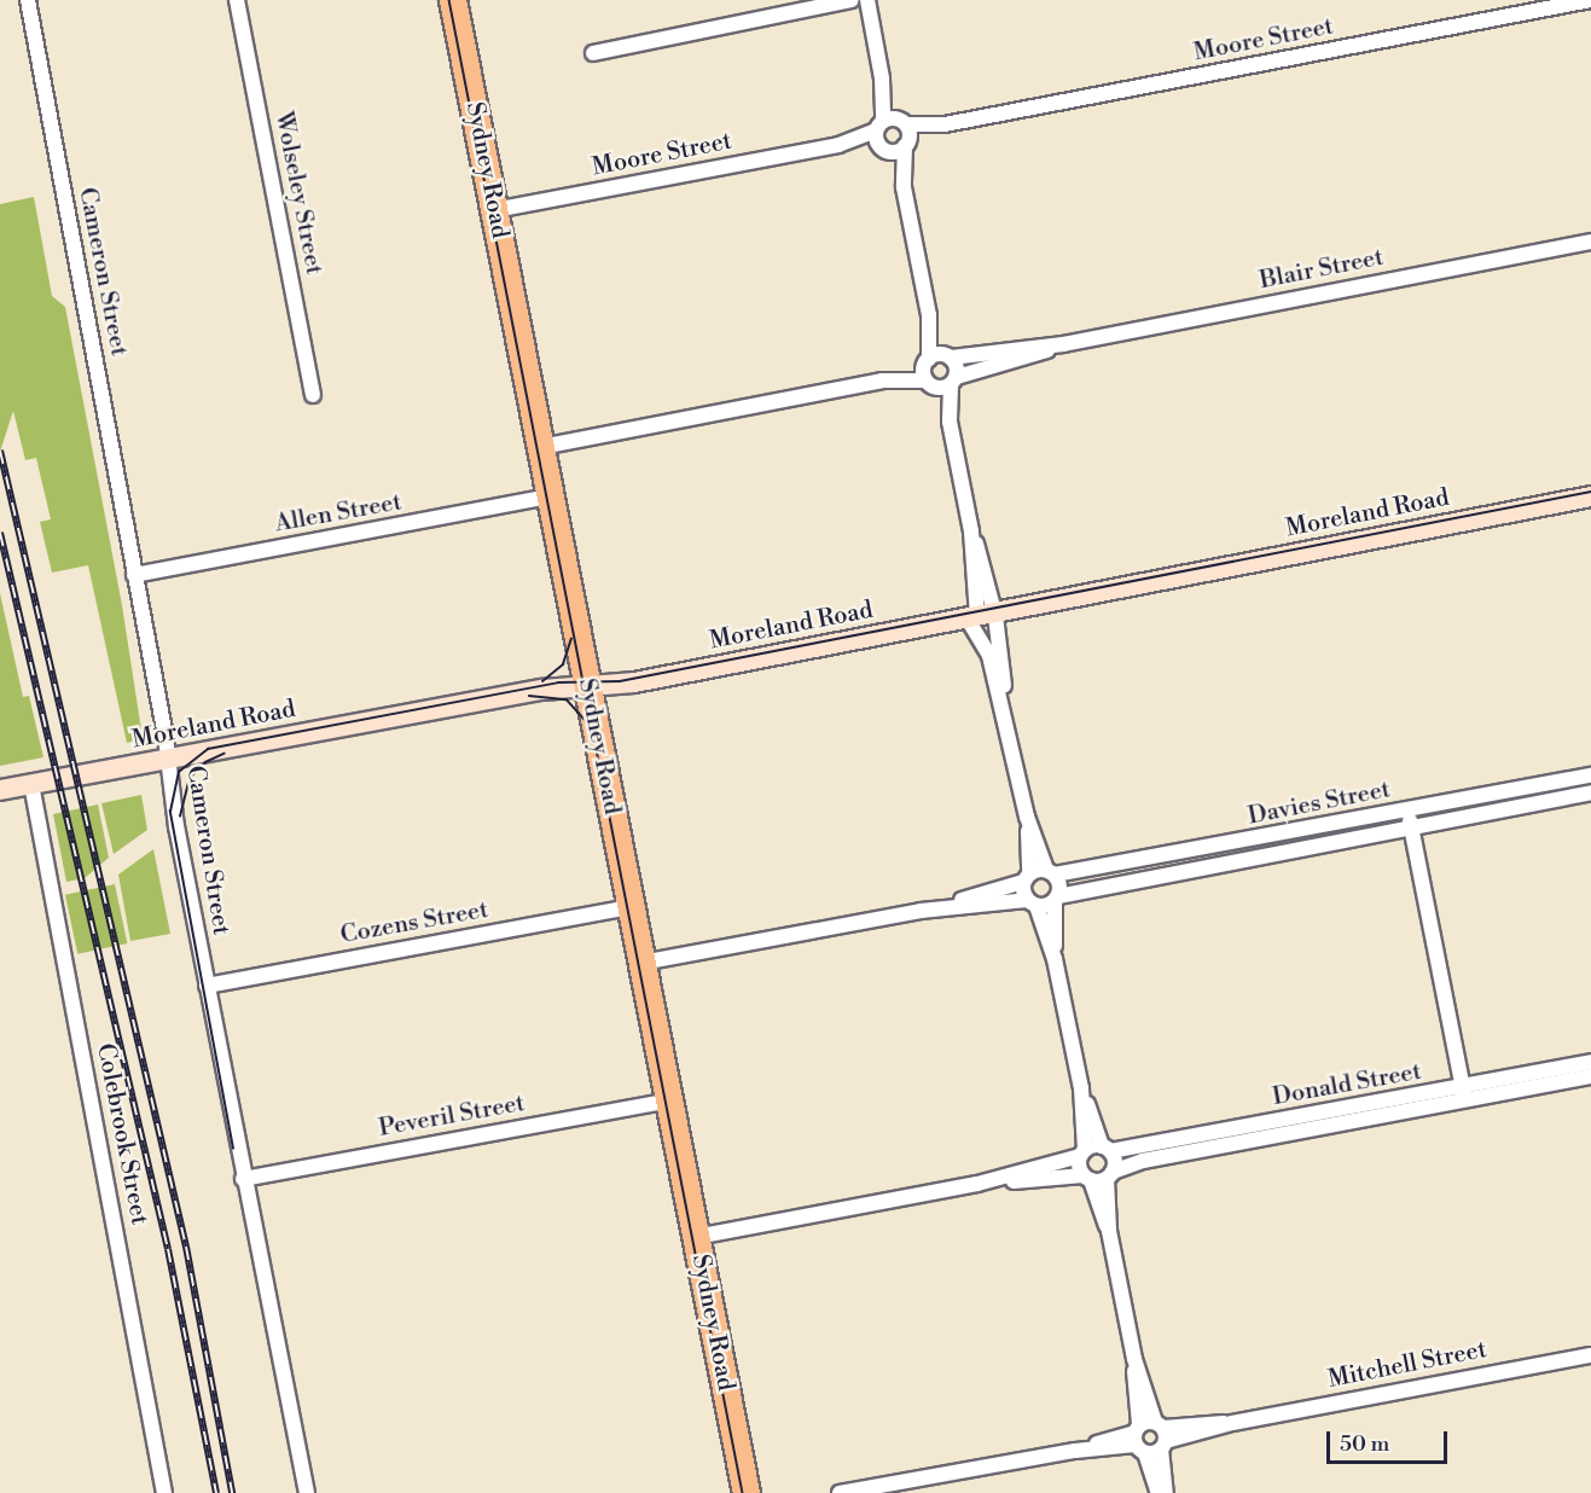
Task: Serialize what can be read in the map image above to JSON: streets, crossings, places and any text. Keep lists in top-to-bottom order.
{
  "streets": {
    "highway": ["Sydney Road"],
    "main road": ["Moreland Road"],
    "street": [
      "Moore Street",
      "Wolseley Street",
      "Blair Street",
      "Cameron Street",
      "Allen Street",
      "Davies Street",
      "Cozens Street",
      "Donald Street",
      "Peveril Street",
      "Colebrook Street",
      "Mitchell Street"
    ]
  },
  "crossings": [
    ["Moore Street", "Sydney Road"],
    ["Sydney Road", "Allen Street"],
    ["Sydney Road", "Moreland Road"],
    ["Sydney Road", "Cozens Street"],
    ["Sydney Road", "Donald Street"],
    ["Sydney Road", "Peveril Street"],
    ["Cameron Street", "Allen Street"],
    ["Cameron Street", "Moreland Road"],
    ["Cameron Street", "Cozens Street"],
    ["Cameron Street", "Peveril Street"],
    ["Moreland Road", "Colebrook Street"]
  ],
  "scale_bar": "50 m"
}
